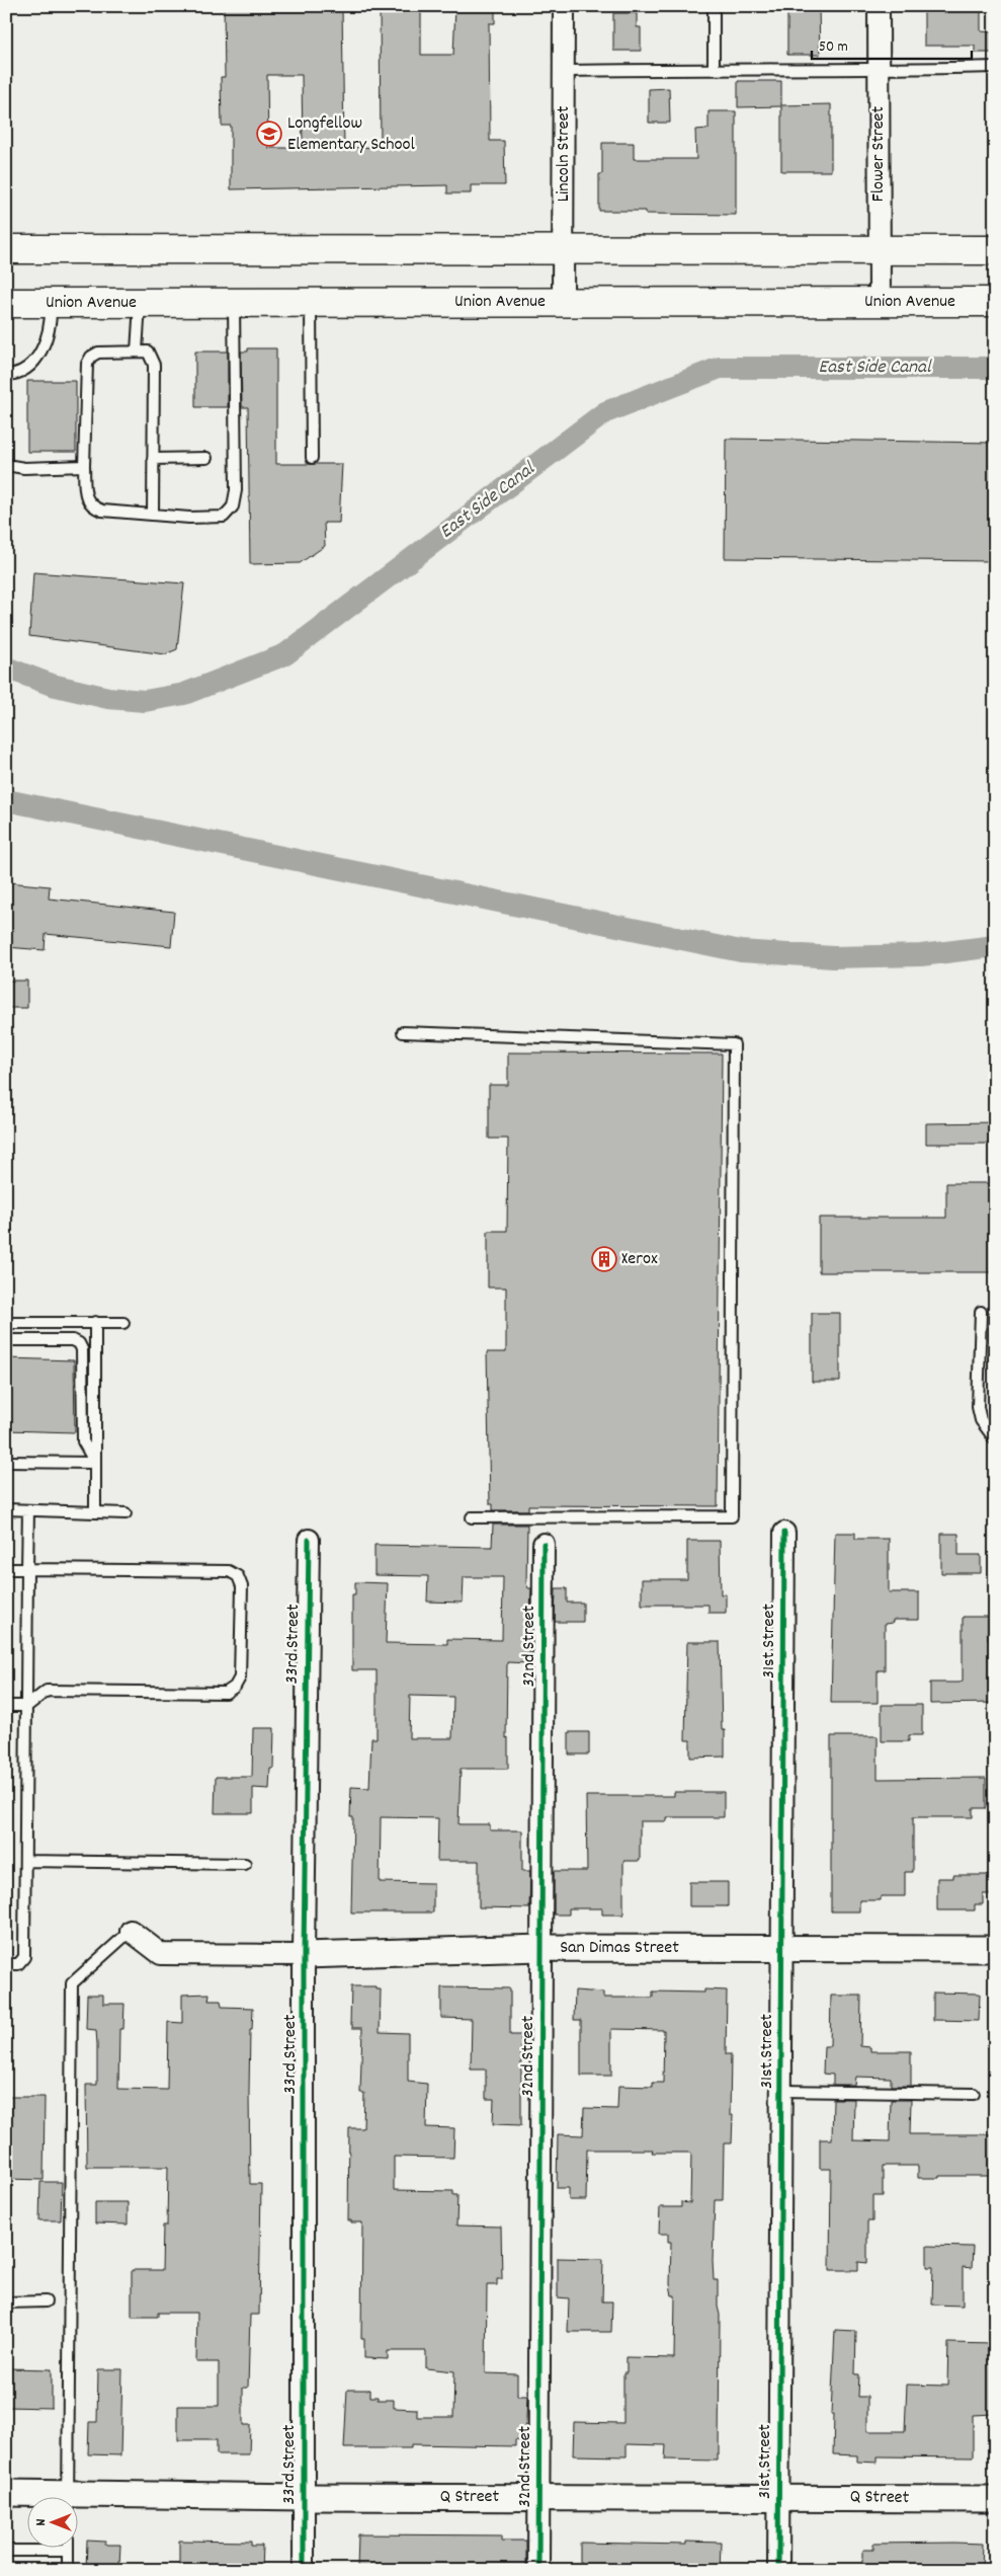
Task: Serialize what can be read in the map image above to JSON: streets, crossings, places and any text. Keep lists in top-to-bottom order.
{
  "streets": {
    "main road": ["Union Avenue"],
    "street": [
      "Lincoln Street",
      "Flower Street",
      "31st Street",
      "33rd Street",
      "32nd Street",
      "San Dimas Street",
      "Q Street"
    ]
  },
  "crossings": [
    ["Lincoln Street", "Union Avenue"],
    ["Flower Street", "Union Avenue"],
    ["31st Street", "San Dimas Street"],
    ["31st Street", "Q Street"],
    ["33rd Street", "San Dimas Street"],
    ["33rd Street", "Q Street"],
    ["32nd Street", "San Dimas Street"],
    ["32nd Street", "Q Street"]
  ],
  "water": ["East Side Canal"],
  "places": {
    "school or university": ["Longfellow Elementary School"],
    "building": ["Xerox"]
  },
  "scale_bar": "50 m",
  "north": "left"
}
